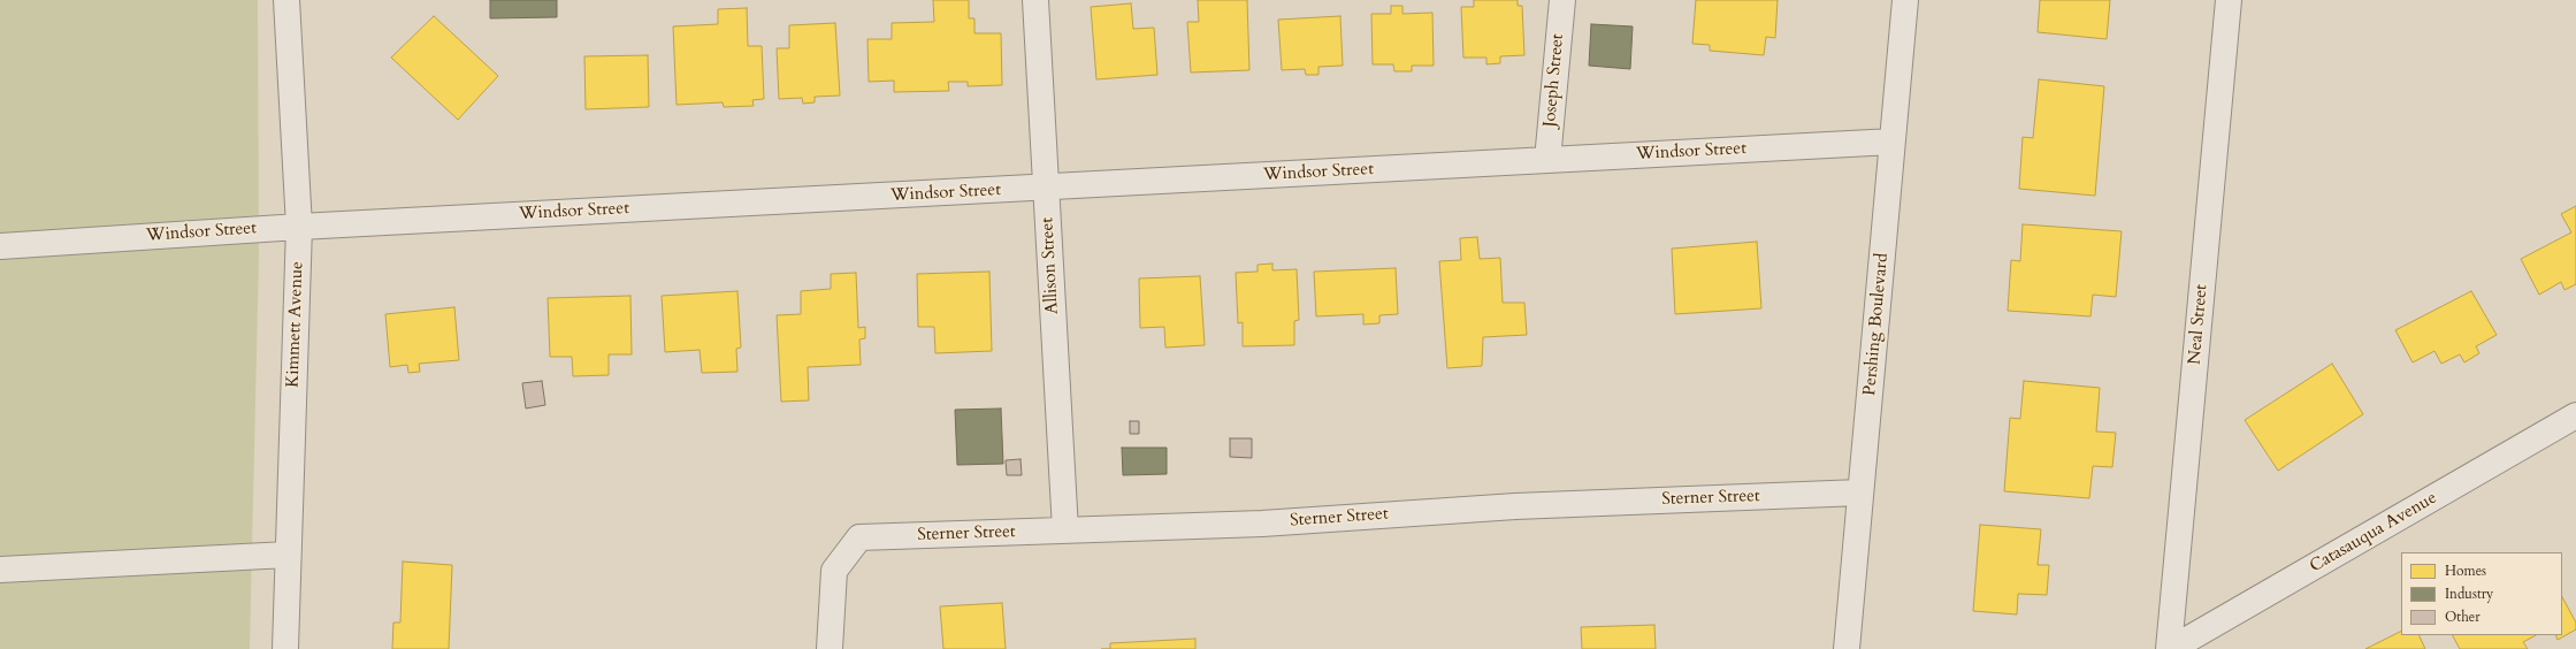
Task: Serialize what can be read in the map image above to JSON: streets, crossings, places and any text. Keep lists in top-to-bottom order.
{
  "streets": {
    "street": [
      "Joseph Street",
      "Windsor Street",
      "Allison Street",
      "Kimmett Avenue",
      "Pershing Boulevard",
      "Neal Street",
      "Sterner Street",
      "Catasauqua Avenue"
    ]
  },
  "crossings": [
    ["Joseph Street", "Windsor Street"],
    ["Windsor Street", "Allison Street"],
    ["Windsor Street", "Kimmett Avenue"],
    ["Windsor Street", "Pershing Boulevard"],
    ["Allison Street", "Sterner Street"],
    ["Pershing Boulevard", "Sterner Street"],
    ["Neal Street", "Catasauqua Avenue"]
  ],
  "legend": ["Homes", "Industry", "Other"]
}
